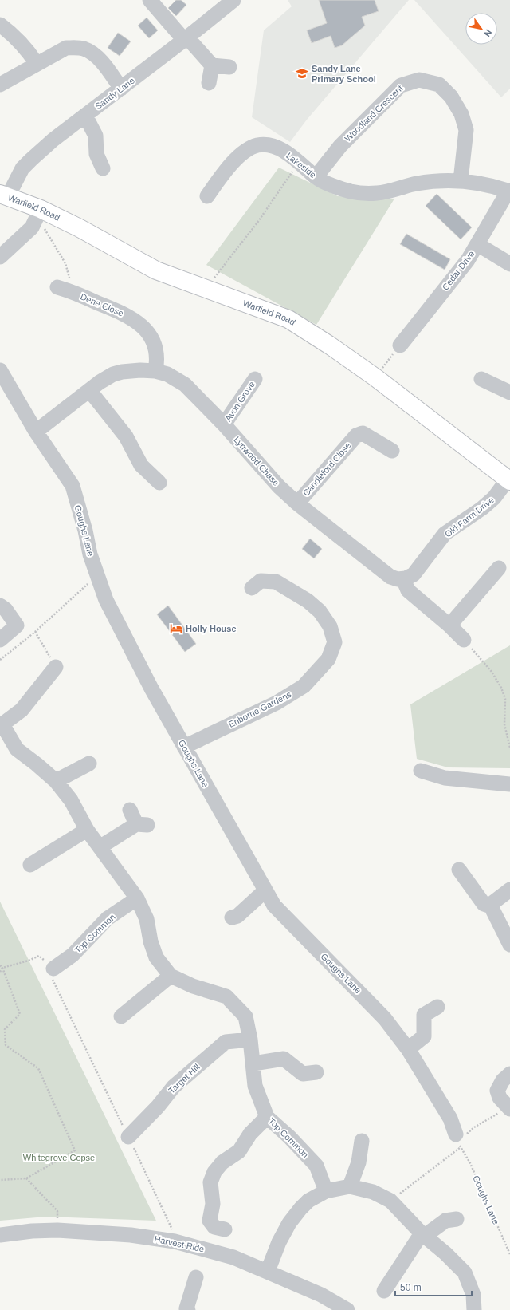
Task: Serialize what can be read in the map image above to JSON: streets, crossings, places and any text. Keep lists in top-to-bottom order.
{
  "streets": {
    "main road": ["Warfield Road"],
    "street": [
      "Sandy Lane",
      "Woodland Crescent",
      "Lakeside",
      "Cedar Drive",
      "Dene Close",
      "Avon Grove",
      "Lynwood Chase",
      "Candleford Close",
      "Old Farm Drive",
      "Goughs Lane",
      "Enborne Gardens",
      "Top Common",
      "Target Hill",
      "Harvest Ride"
    ]
  },
  "crossings": [
    ["Sandy Lane", "Warfield Road"],
    ["Woodland Crescent", "Lakeside"],
    ["Lakeside", "Cedar Drive"],
    ["Warfield Road", "Old Farm Drive"],
    ["Dene Close", "Lynwood Chase"],
    ["Avon Grove", "Lynwood Chase"],
    ["Lynwood Chase", "Candleford Close"],
    ["Lynwood Chase", "Old Farm Drive"],
    ["Lynwood Chase", "Goughs Lane"],
    ["Goughs Lane", "Enborne Gardens"],
    ["Top Common", "Target Hill"]
  ],
  "parks": ["Whitegrove Copse"],
  "places": {
    "school or university": ["Sandy Lane Primary School"],
    "hotel": ["Holly House"]
  },
  "scale_bar": "50 m",
  "north": "bottom right"
}
